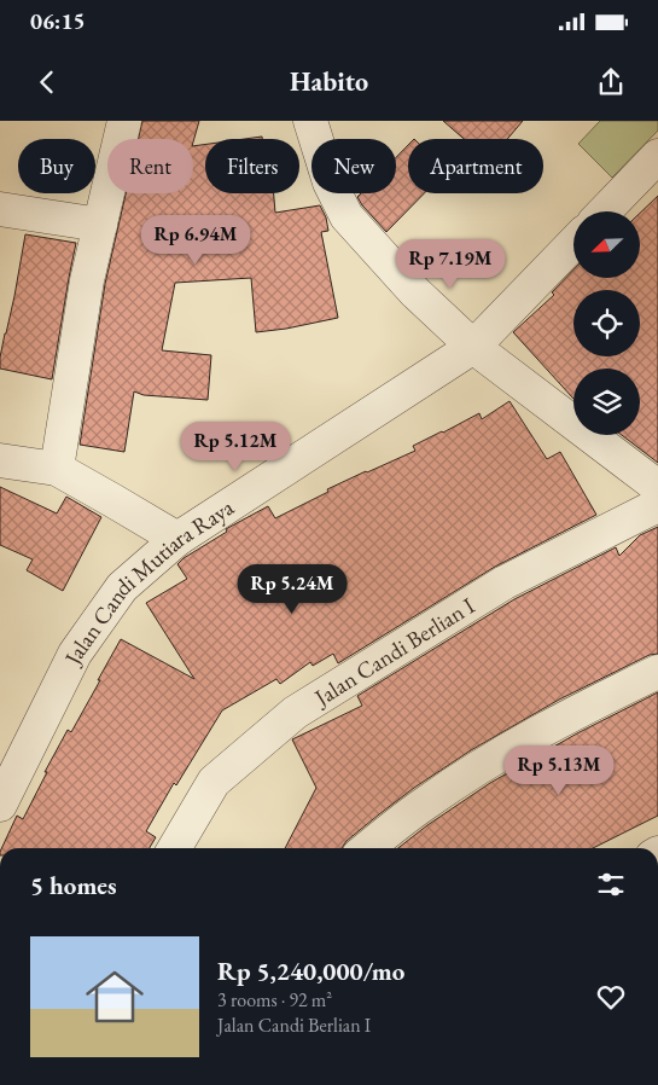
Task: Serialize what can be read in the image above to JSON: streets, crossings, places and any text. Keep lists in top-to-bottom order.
{
  "streets": {
    "street": ["Jalan Candi Mutiara Raya", "Jalan Candi Berlian I"]
  },
  "north": "bottom left",
  "page": {
    "status": "06:15",
    "header": "Habito",
    "chip": [
      "Buy",
      "Rent",
      "Filters",
      "New",
      "Apartment"
    ],
    "price": [
      "Rp 6.94M",
      "Rp 7.19M",
      "Rp 5.12M",
      "Rp 5.24M",
      "Rp 5.13M"
    ],
    "heading": "5 homes",
    "list": [
      {
        "name": "Rp 5,240,000/mo",
        "note": "3 rooms · 92 m² · Jalan Candi Berlian I"
      }
    ]
  }
}
